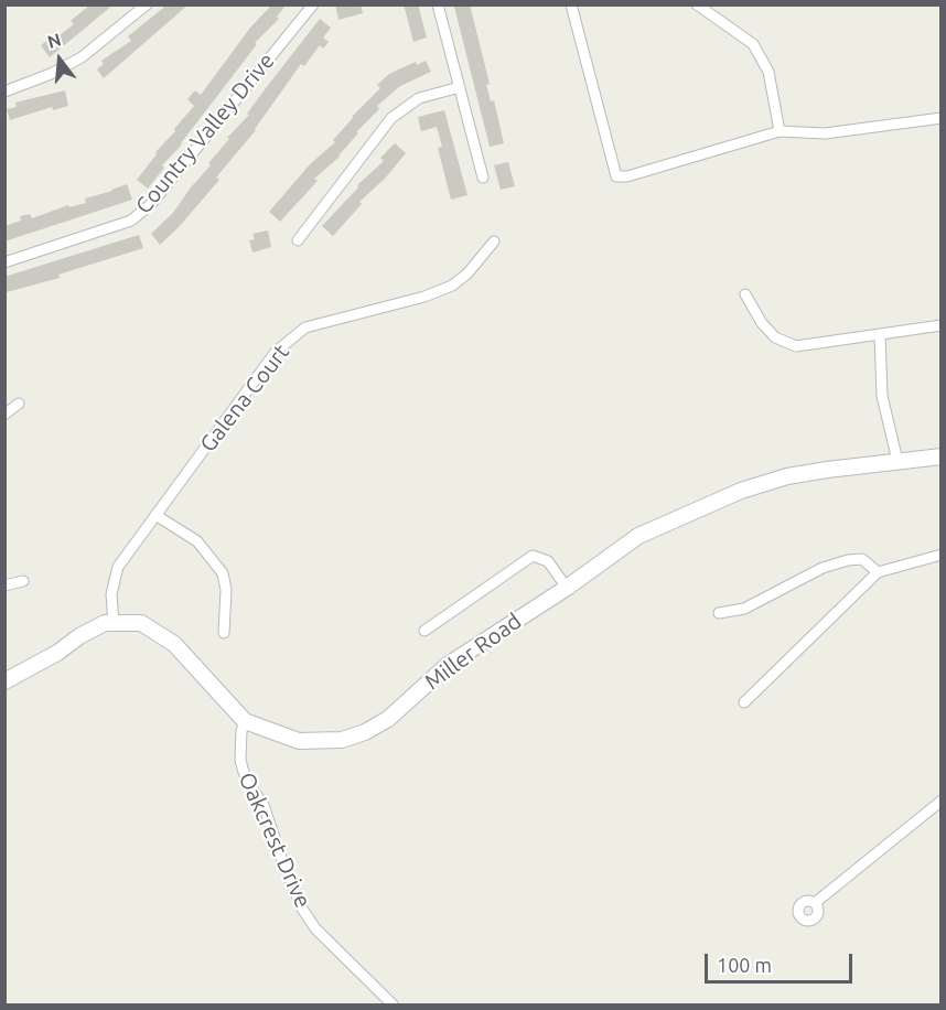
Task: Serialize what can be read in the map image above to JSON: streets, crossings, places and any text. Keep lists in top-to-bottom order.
{
  "streets": {
    "street": [
      "Country Valley Drive",
      "Galena Court",
      "Miller Road",
      "Oakcrest Drive"
    ]
  },
  "crossings": [
    ["Galena Court", "Miller Road"],
    ["Miller Road", "Oakcrest Drive"]
  ],
  "scale_bar": "100 m",
  "north": "top"
}
